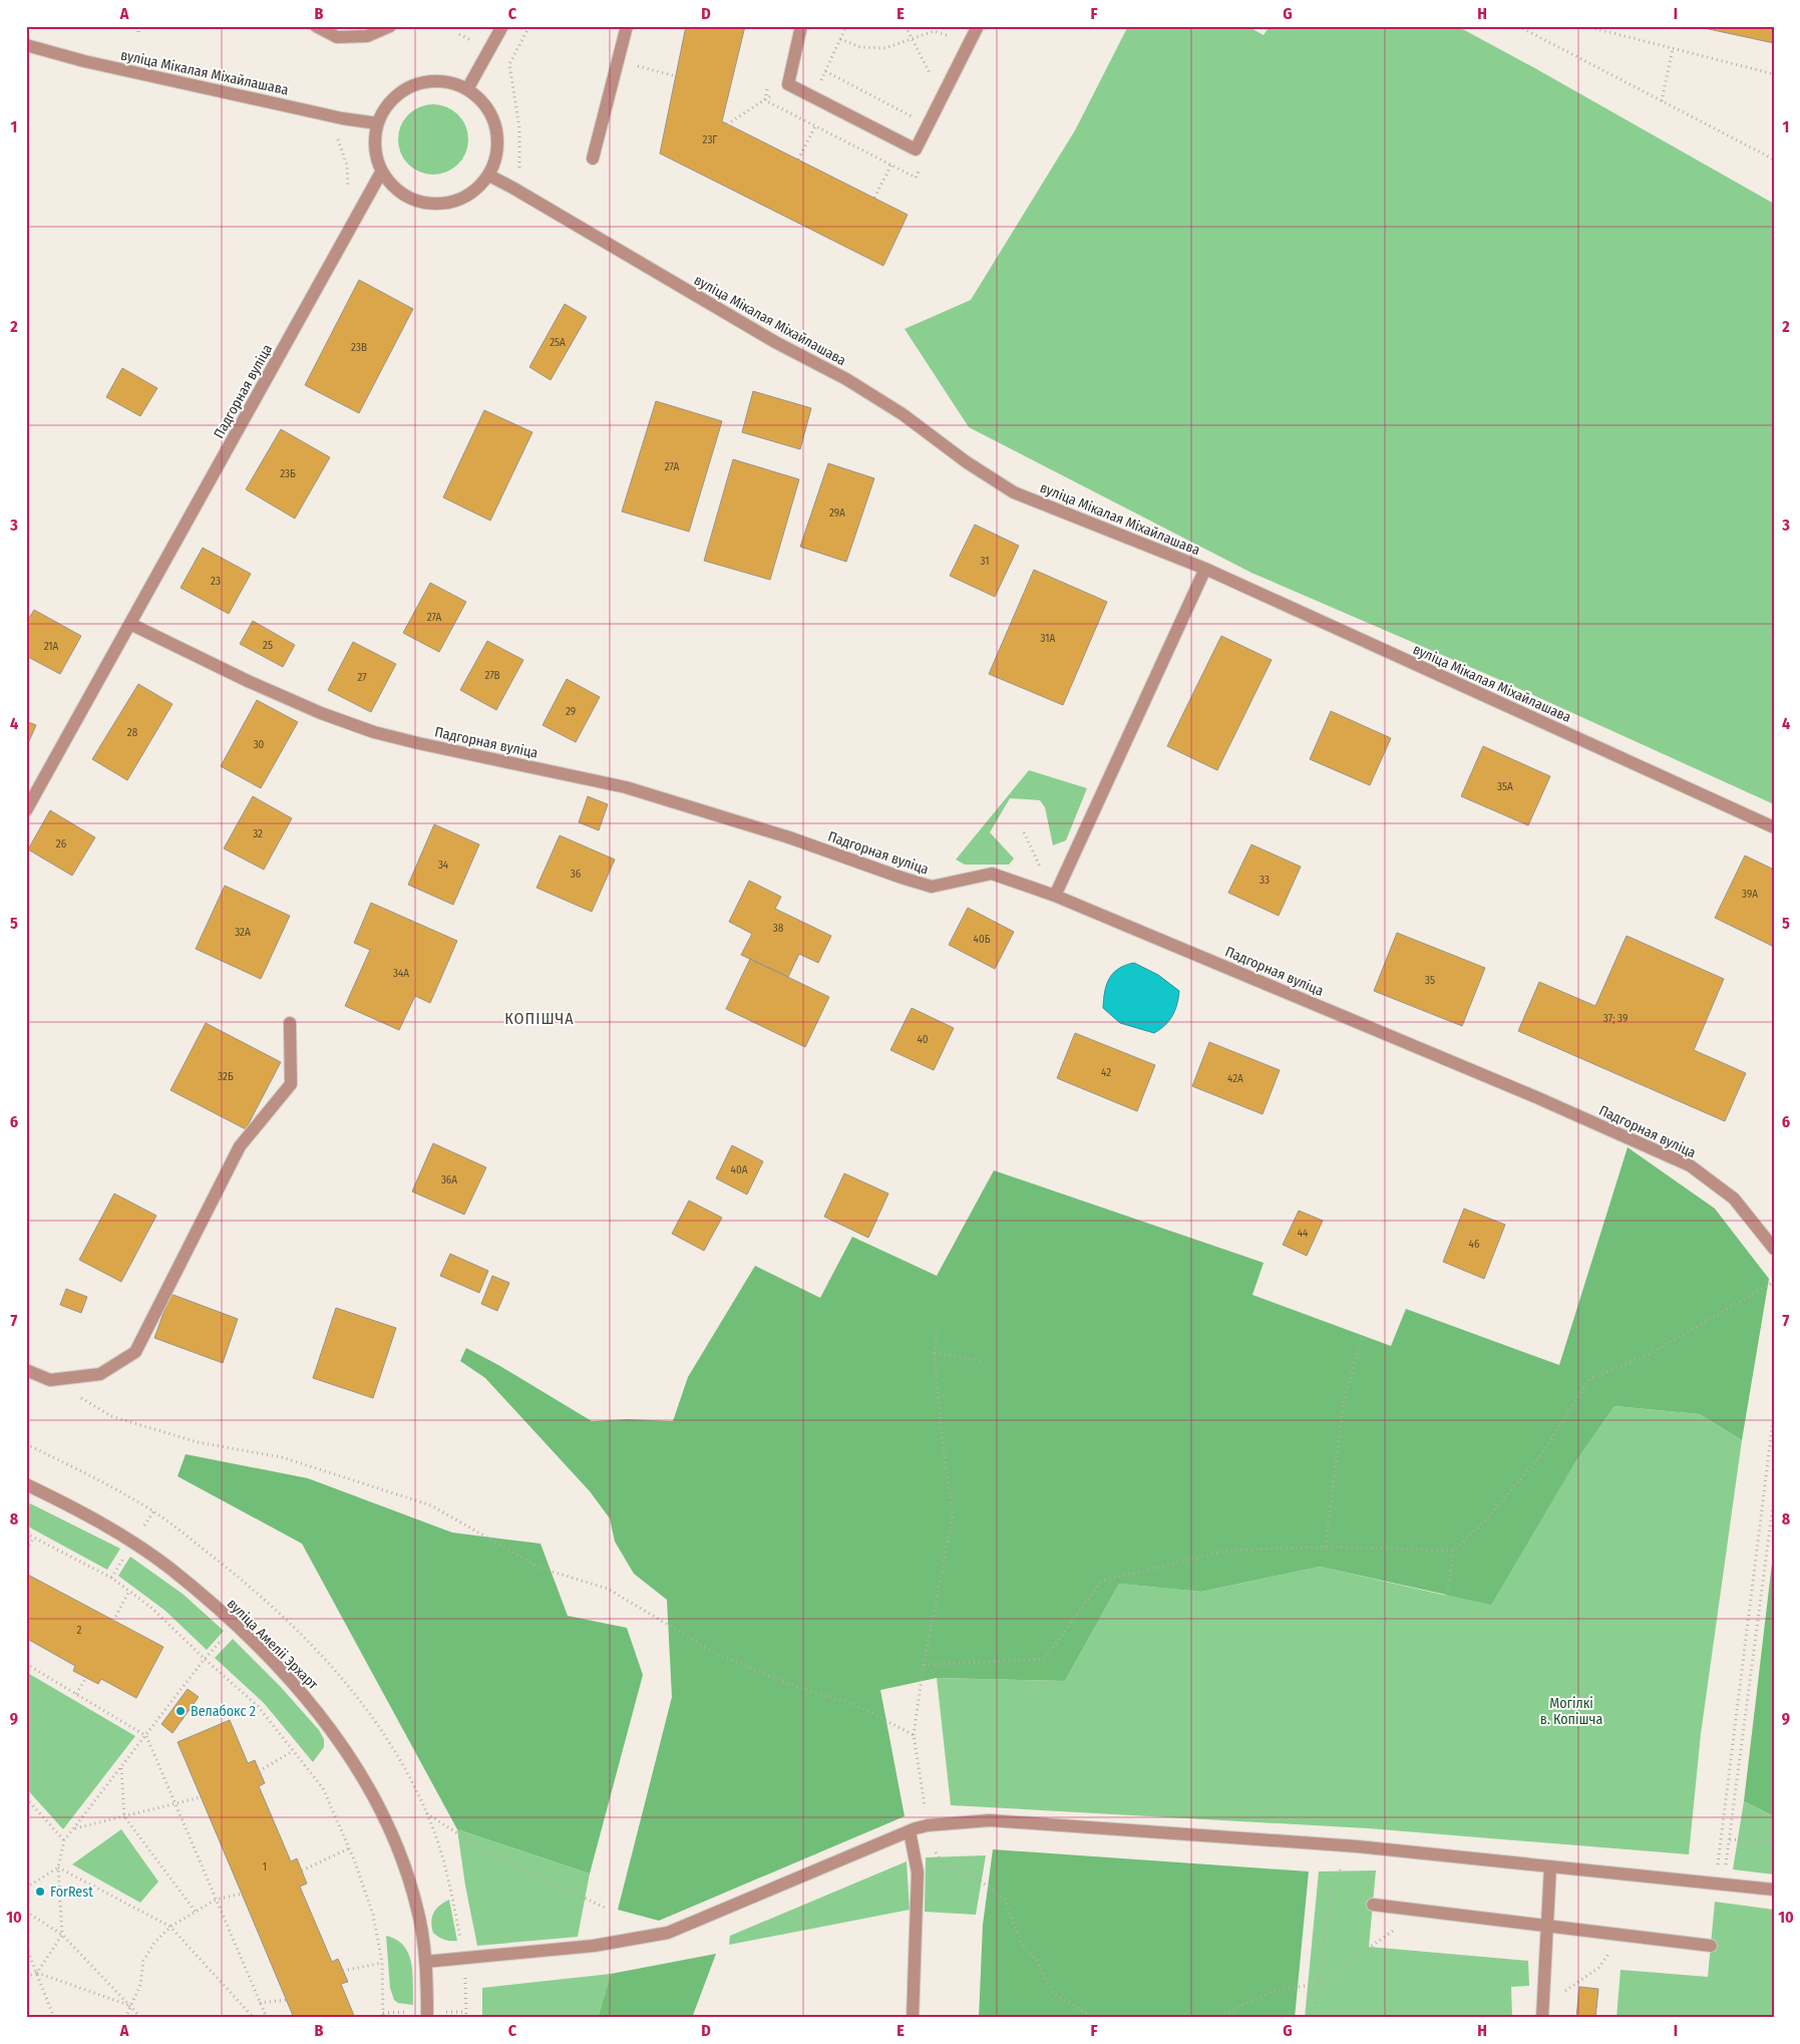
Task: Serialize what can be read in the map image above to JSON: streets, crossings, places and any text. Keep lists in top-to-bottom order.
{
  "streets": {
    "street": ["вуліца Мікалая Міхайлашава", "Падгорная вуліца", "вуліца Амеліі Эрхарт"]
  },
  "crossings": [
    ["вуліца Мікалая Міхайлашава", "Падгорная вуліца"]
  ],
  "districts": ["КОПІШЧА"],
  "parks": ["Могілкі в. Копішча"],
  "places": ["Велабокс 2", "ForRest"],
  "house_numbers": [
    "23Г",
    "25А",
    "23В",
    "27А",
    "23Б",
    "29А",
    "31",
    "23",
    "27А",
    "31А",
    "25",
    "21А",
    "27В",
    "27",
    "29",
    "28",
    "30",
    "35А",
    "32",
    "26",
    "34",
    "36",
    "33",
    "39А",
    "38",
    "32А",
    "40Б",
    "34А",
    "35",
    "37; 39",
    "40",
    "42",
    "32Б",
    "42А",
    "40А",
    "36А",
    "44",
    "46",
    "2",
    "1"
  ],
  "grid": {
    "columns": [
      "A",
      "B",
      "C",
      "D",
      "E",
      "F",
      "G",
      "H",
      "I"
    ],
    "rows": [
      "1",
      "2",
      "3",
      "4",
      "5",
      "6",
      "7",
      "8",
      "9",
      "10"
    ]
  }
}
